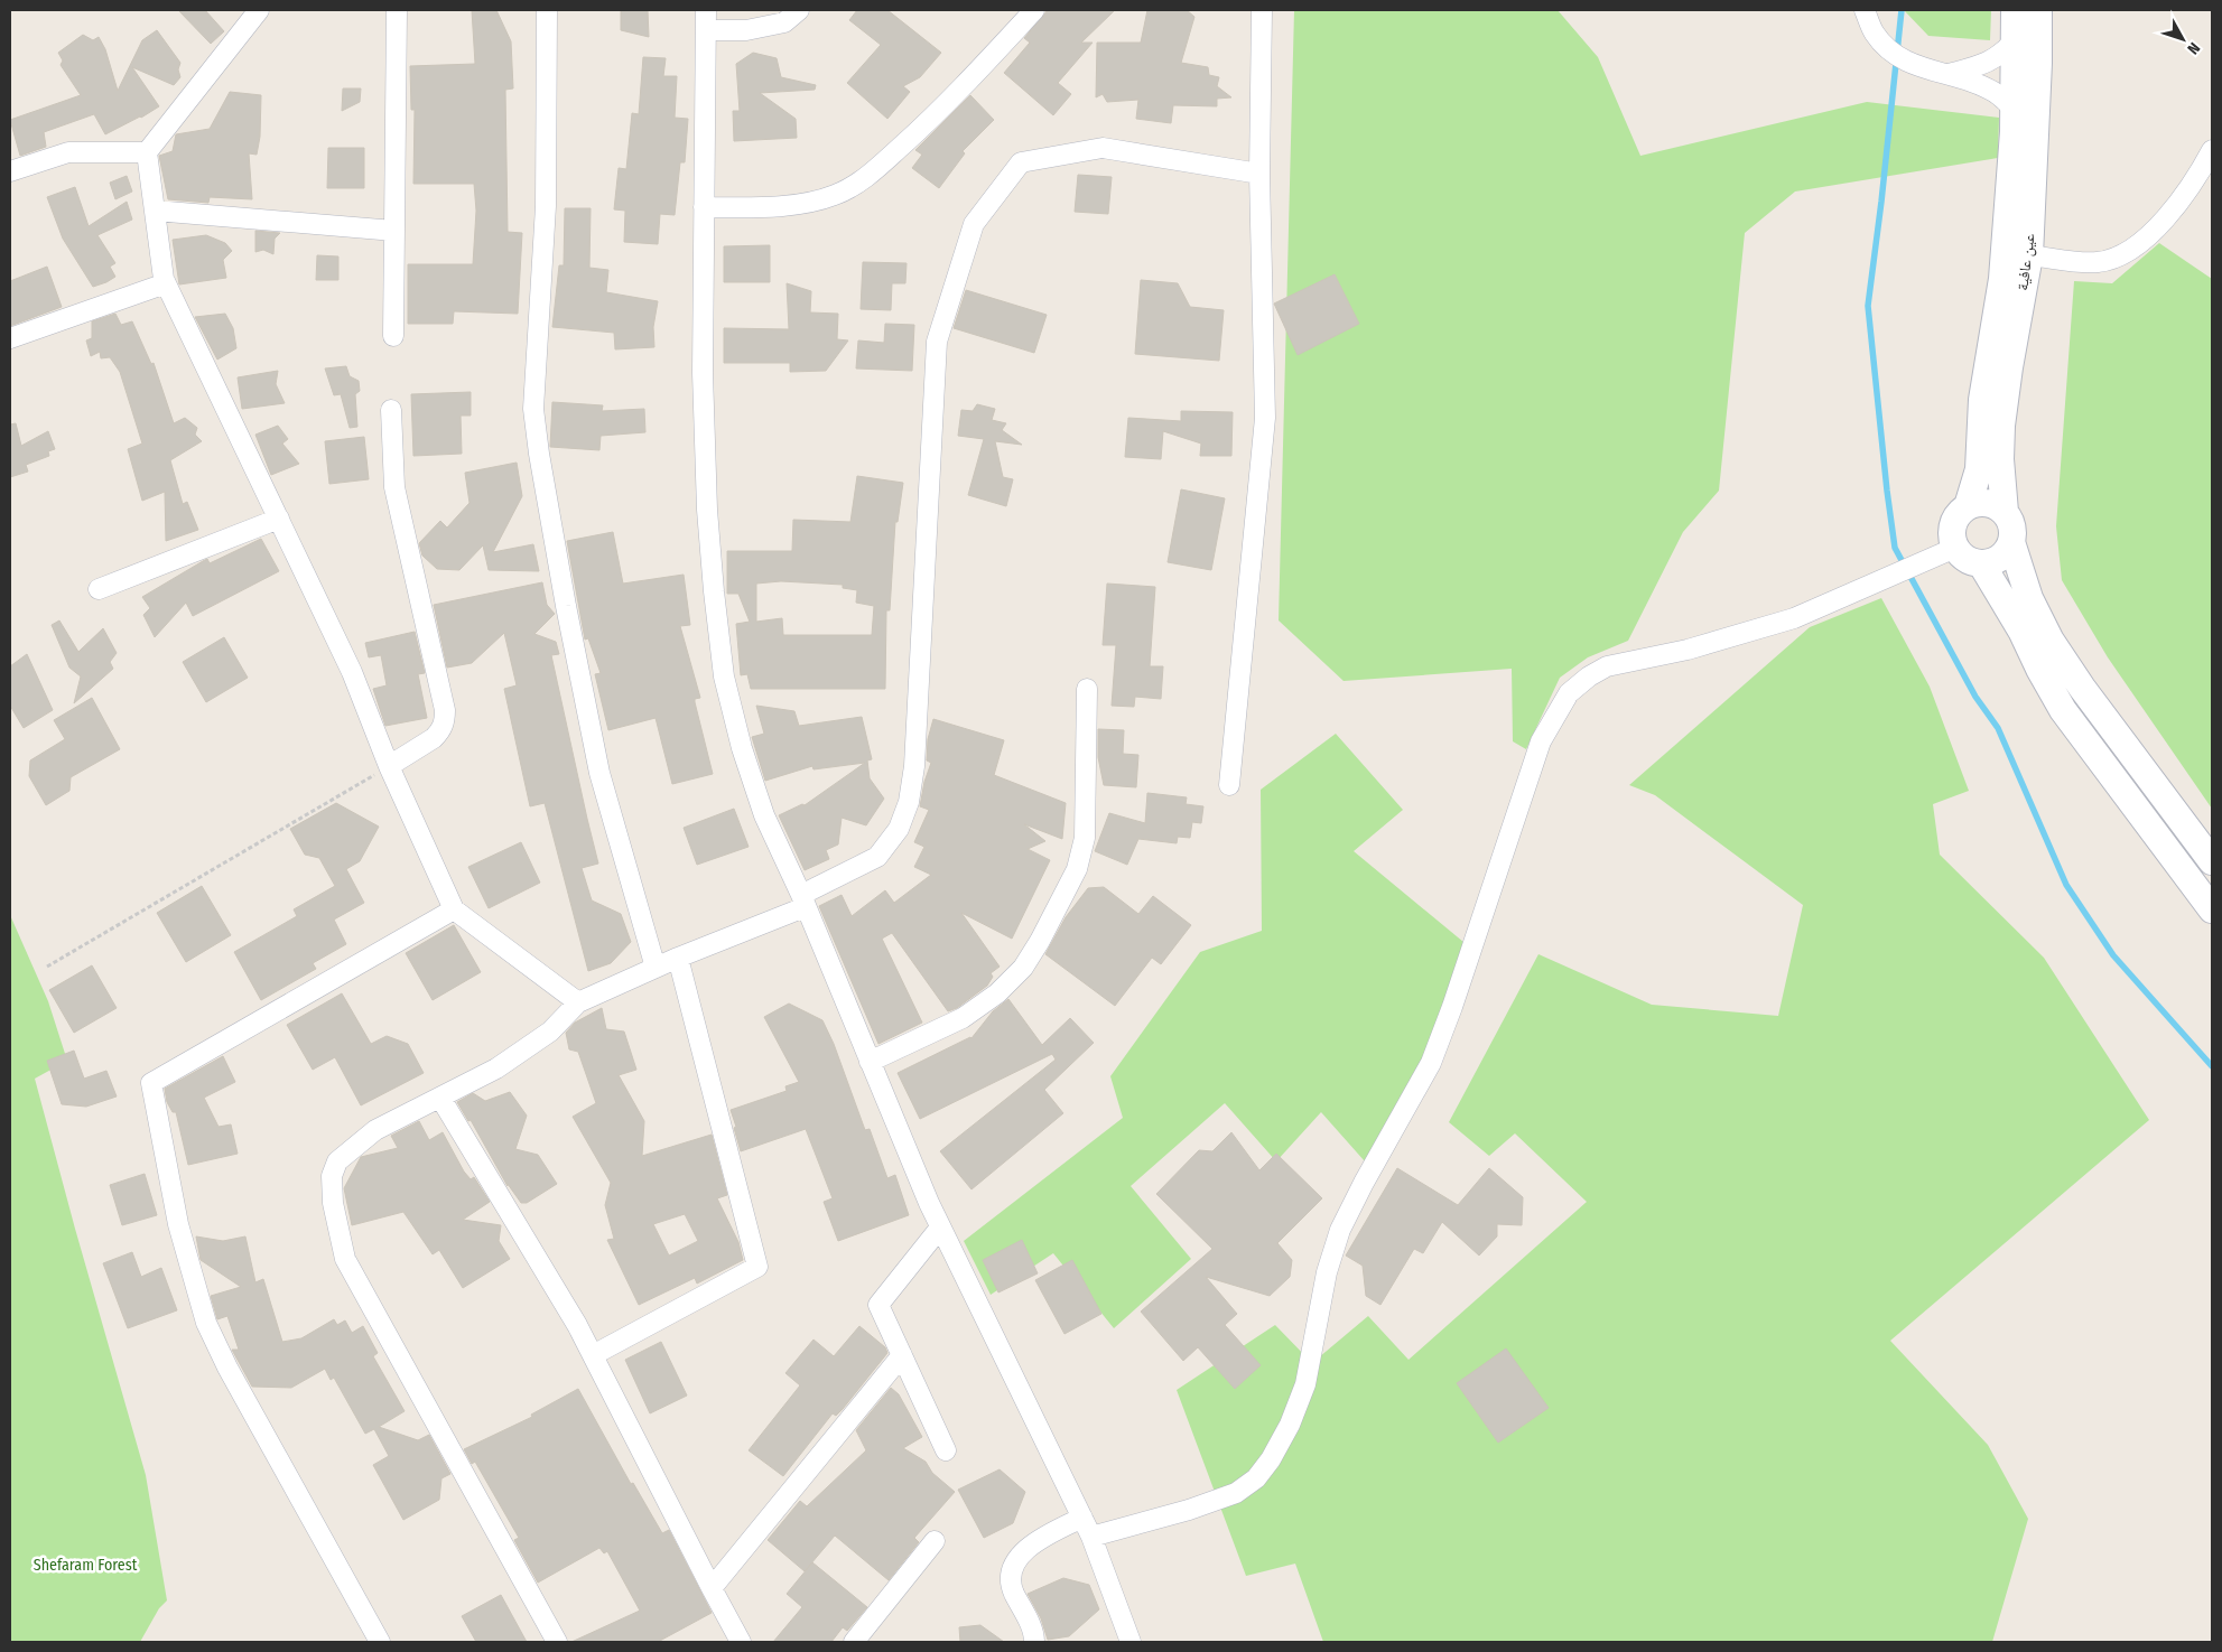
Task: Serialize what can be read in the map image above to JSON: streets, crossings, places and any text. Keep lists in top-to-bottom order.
{
  "streets": {
    "main road": ["عين عافية"]
  },
  "parks": ["Shefaram Forest"],
  "north": "bottom right"
}
